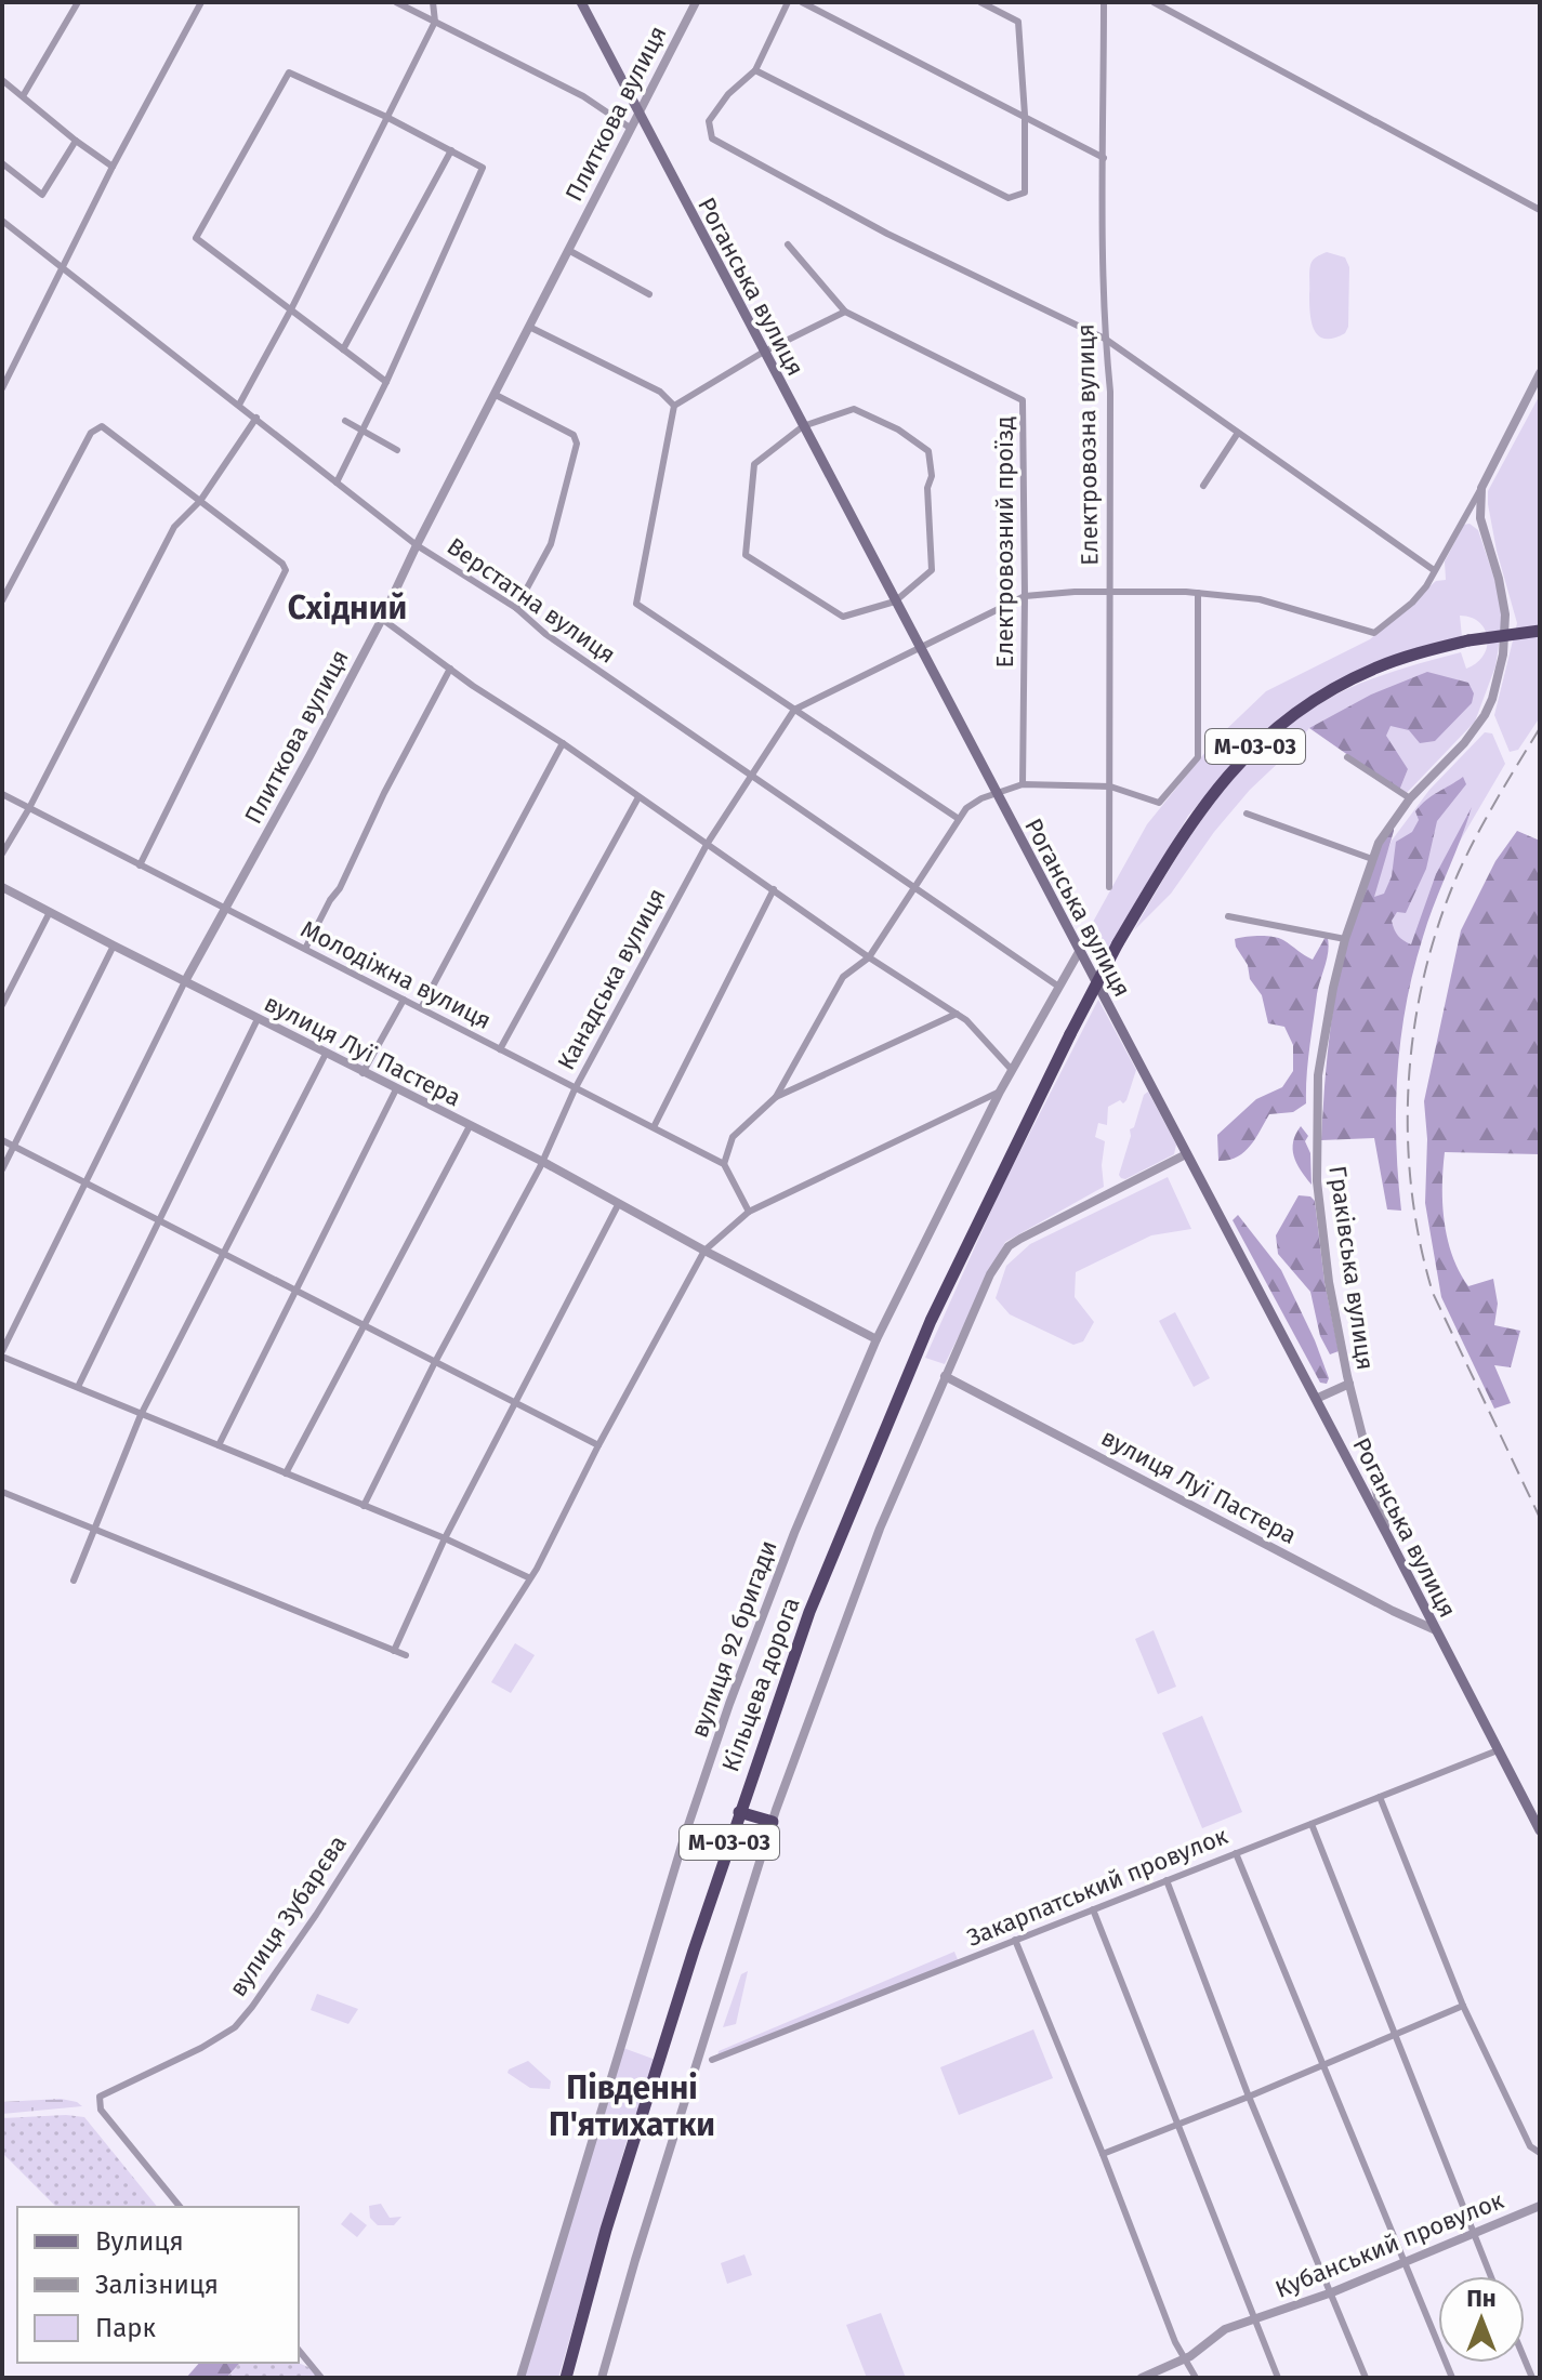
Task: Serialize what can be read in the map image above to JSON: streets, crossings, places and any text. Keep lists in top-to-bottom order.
{
  "streets": {
    "highway": ["М-03-03", "Кільцева дорога"],
    "main road": ["Роганська вулиця"],
    "street": [
      "Плиткова вулиця",
      "Електровозна вулиця",
      "Електровозний проїзд",
      "Верстатна вулиця",
      "Молодіжна вулиця",
      "Канадська вулиця",
      "вулиця Луї Пастера",
      "Граківська вулиця",
      "вулиця 92 бригади",
      "Закарпатський провулок",
      "вулиця Зубарєва",
      "Кубанський провулок"
    ]
  },
  "crossings": [
    ["Плиткова вулиця", "Роганська вулиця"],
    ["Плиткова вулиця", "Верстатна вулиця"],
    ["Плиткова вулиця", "Молодіжна вулиця"],
    ["Плиткова вулиця", "вулиця Луї Пастера"],
    ["Роганська вулиця", "Канадська вулиця"],
    ["Роганська вулиця", "вулиця Луї Пастера"],
    ["Роганська вулиця", "Граківська вулиця"],
    ["Роганська вулиця", "вулиця 92 бригади"],
    ["Роганська вулиця", "Закарпатський провулок"],
    ["Електровозний проїзд", "Канадська вулиця"],
    ["Верстатна вулиця", "Канадська вулиця"],
    ["Верстатна вулиця", "вулиця 92 бригади"],
    ["Молодіжна вулиця", "Канадська вулиця"],
    ["Канадська вулиця", "вулиця Луї Пастера"],
    ["вулиця Луї Пастера", "вулиця 92 бригади"]
  ],
  "districts": ["Східний", "Південні П'ятихатки"],
  "legend": ["Вулиця", "Залізниця", "Парк"],
  "north": "top"
}
